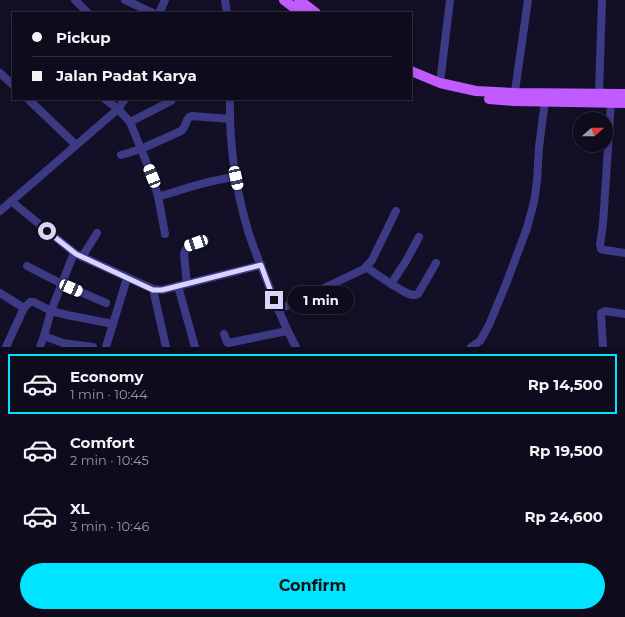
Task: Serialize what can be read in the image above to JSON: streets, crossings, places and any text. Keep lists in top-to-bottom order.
{
  "north": "right",
  "page": {
    "banner": ["Pickup", "Jalan Padat Karya"],
    "bubble": "1 min",
    "list": [
      {
        "name": "Economy",
        "note": "1 min · 10:44",
        "value": "Rp 14,500"
      },
      {
        "name": "Comfort",
        "note": "2 min · 10:45",
        "value": "Rp 19,500"
      },
      {
        "name": "XL",
        "note": "3 min · 10:46",
        "value": "Rp 24,600"
      }
    ],
    "buttons": "Confirm"
  }
}
